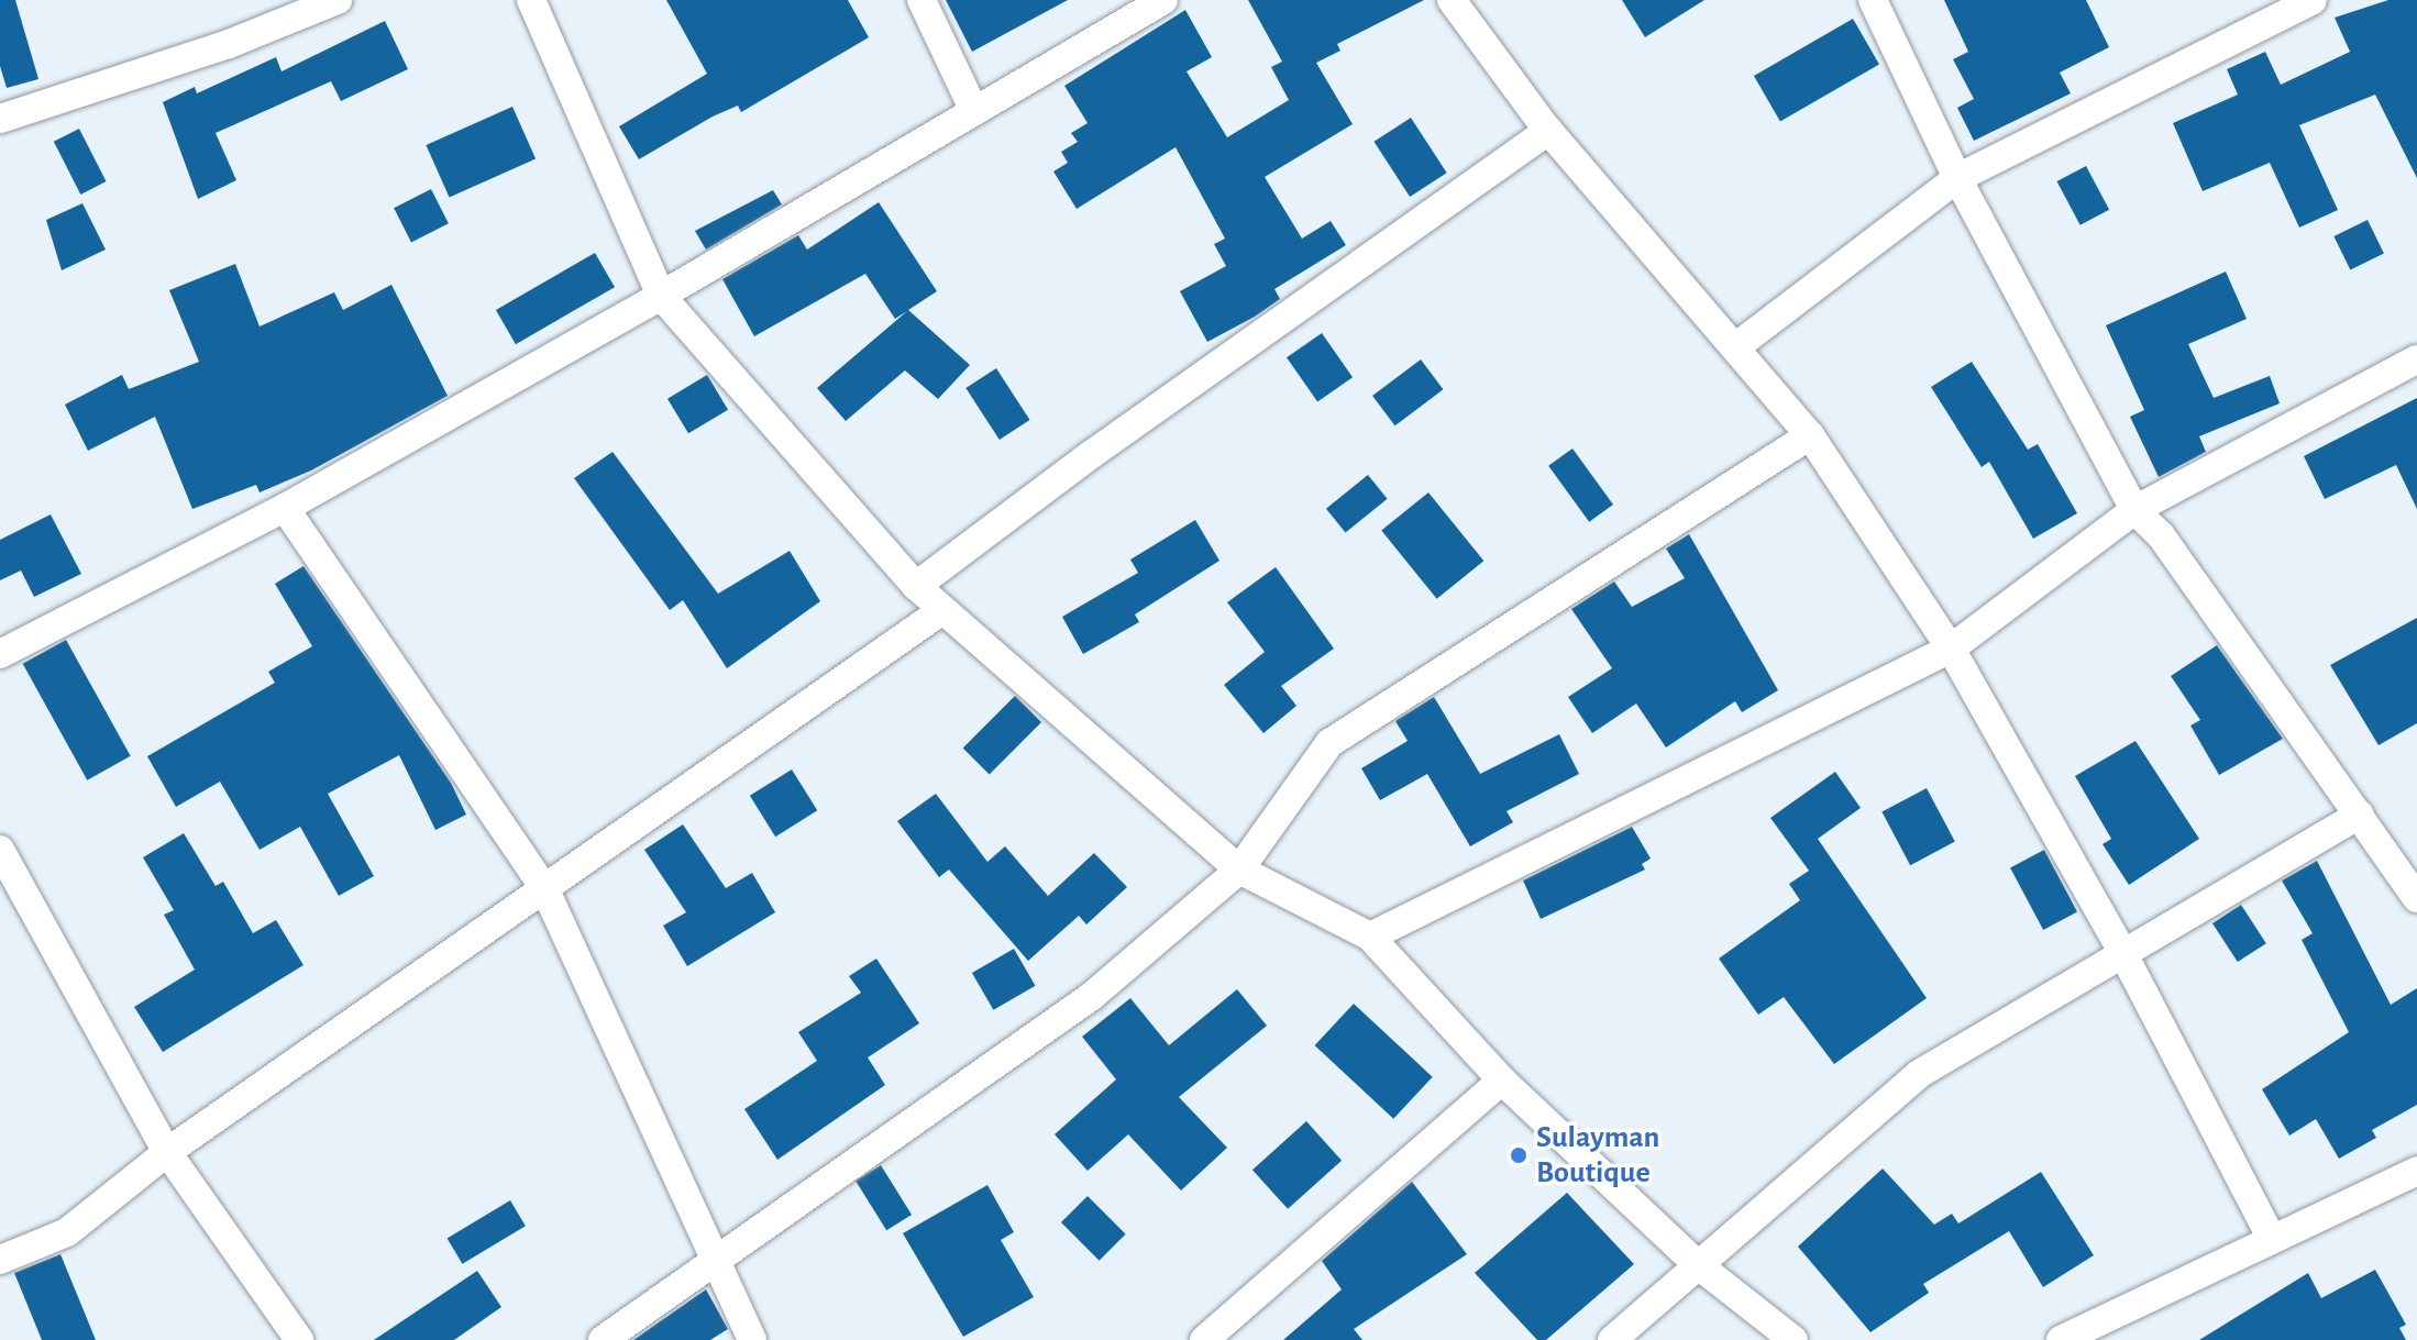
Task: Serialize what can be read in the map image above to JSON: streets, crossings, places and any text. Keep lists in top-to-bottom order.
{
  "places": ["Sulayman Boutique"]
}
